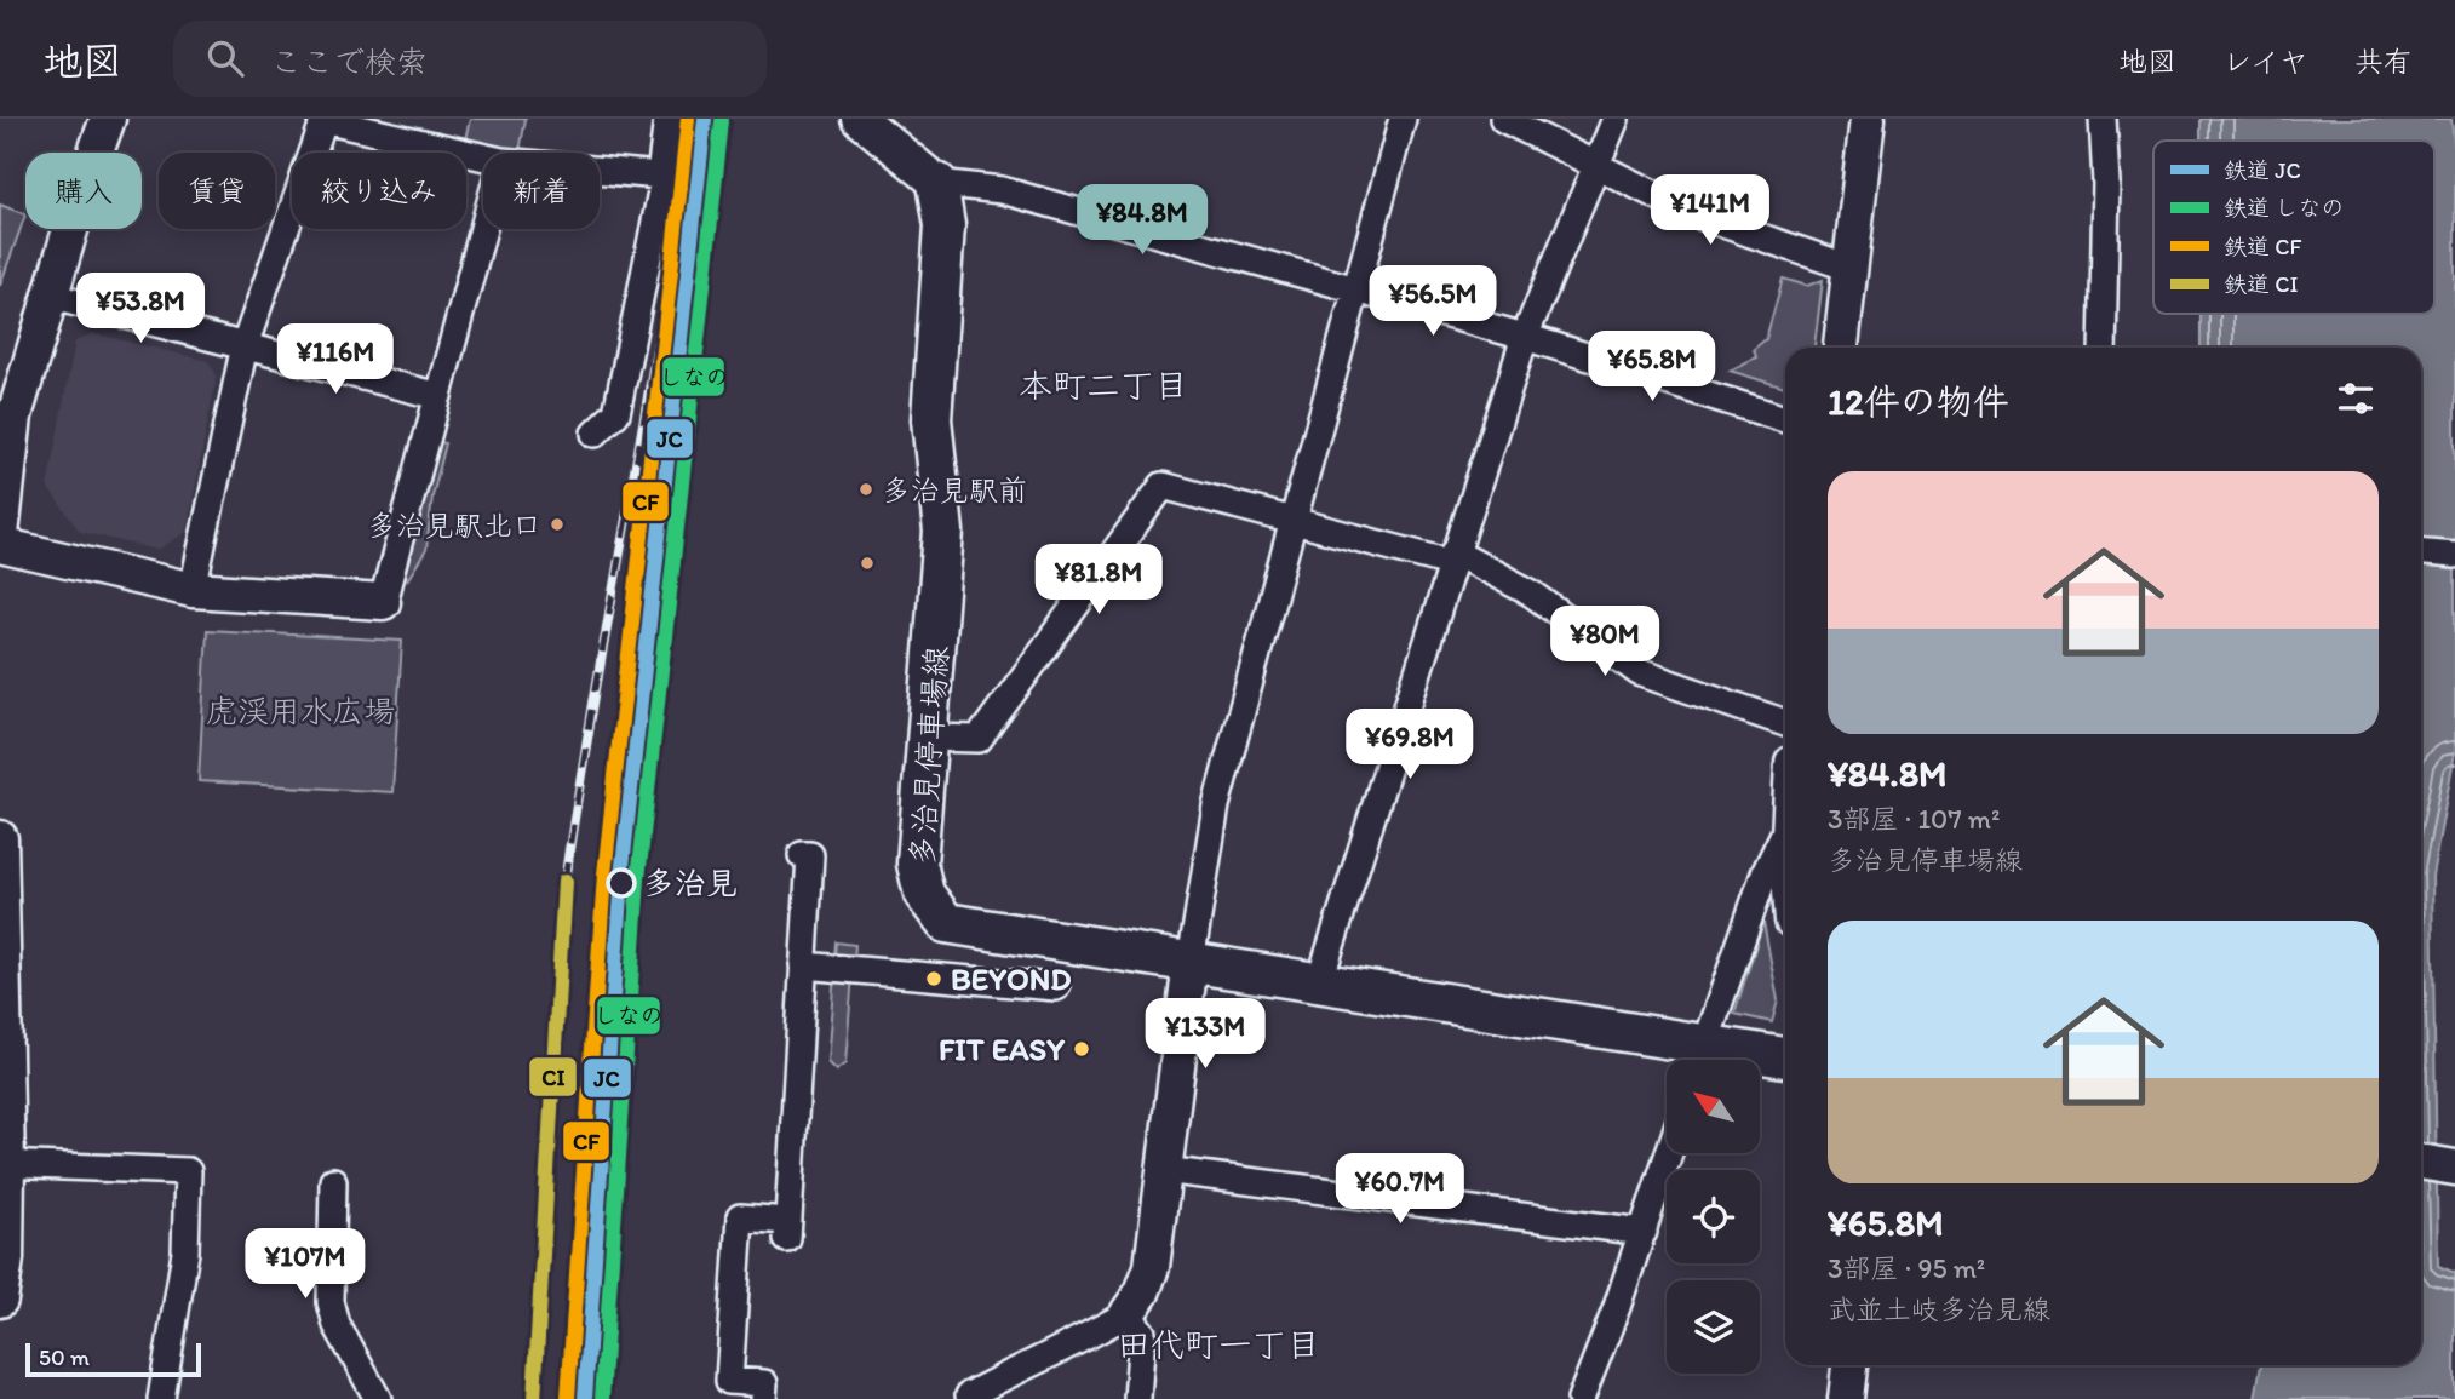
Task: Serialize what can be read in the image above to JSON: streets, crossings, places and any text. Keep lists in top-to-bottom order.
{
  "streets": {
    "main road": ["多治見停車場線"]
  },
  "districts": ["本町二丁目", "田代町一丁目"],
  "parks": ["虎渓用水広場"],
  "places": [
    "多治見駅前",
    "多治見駅北口",
    "多治見",
    "BEYOND",
    "FIT EASY"
  ],
  "lines": [
    "rail line JC",
    "rail line CF",
    "rail line しなの",
    "rail line CI"
  ],
  "legend": [
    "鉄道 JC",
    "鉄道 しなの",
    "鉄道 CF",
    "鉄道 CI"
  ],
  "scale_bar": "50 m",
  "north": "top left",
  "page": {
    "header": "地図",
    "search": "ここで検索",
    "nav": ["地図", "レイヤ", "共有"],
    "chip": [
      "購入",
      "賃貸",
      "絞り込み",
      "新着"
    ],
    "price": [
      "¥141M",
      "¥84.8M",
      "¥56.5M",
      "¥53.8M",
      "¥116M",
      "¥65.8M",
      "¥81.8M",
      "¥80M",
      "¥69.8M",
      "¥133M",
      "¥60.7M",
      "¥107M"
    ],
    "heading": "12件の物件",
    "list": [
      {
        "name": "¥84.8M",
        "note": "3部屋 · 107 m² · 多治見停車場線"
      },
      {
        "name": "¥65.8M",
        "note": "3部屋 · 95 m² · 武並土岐多治見線"
      }
    ],
    "scale": "50 m"
  }
}
